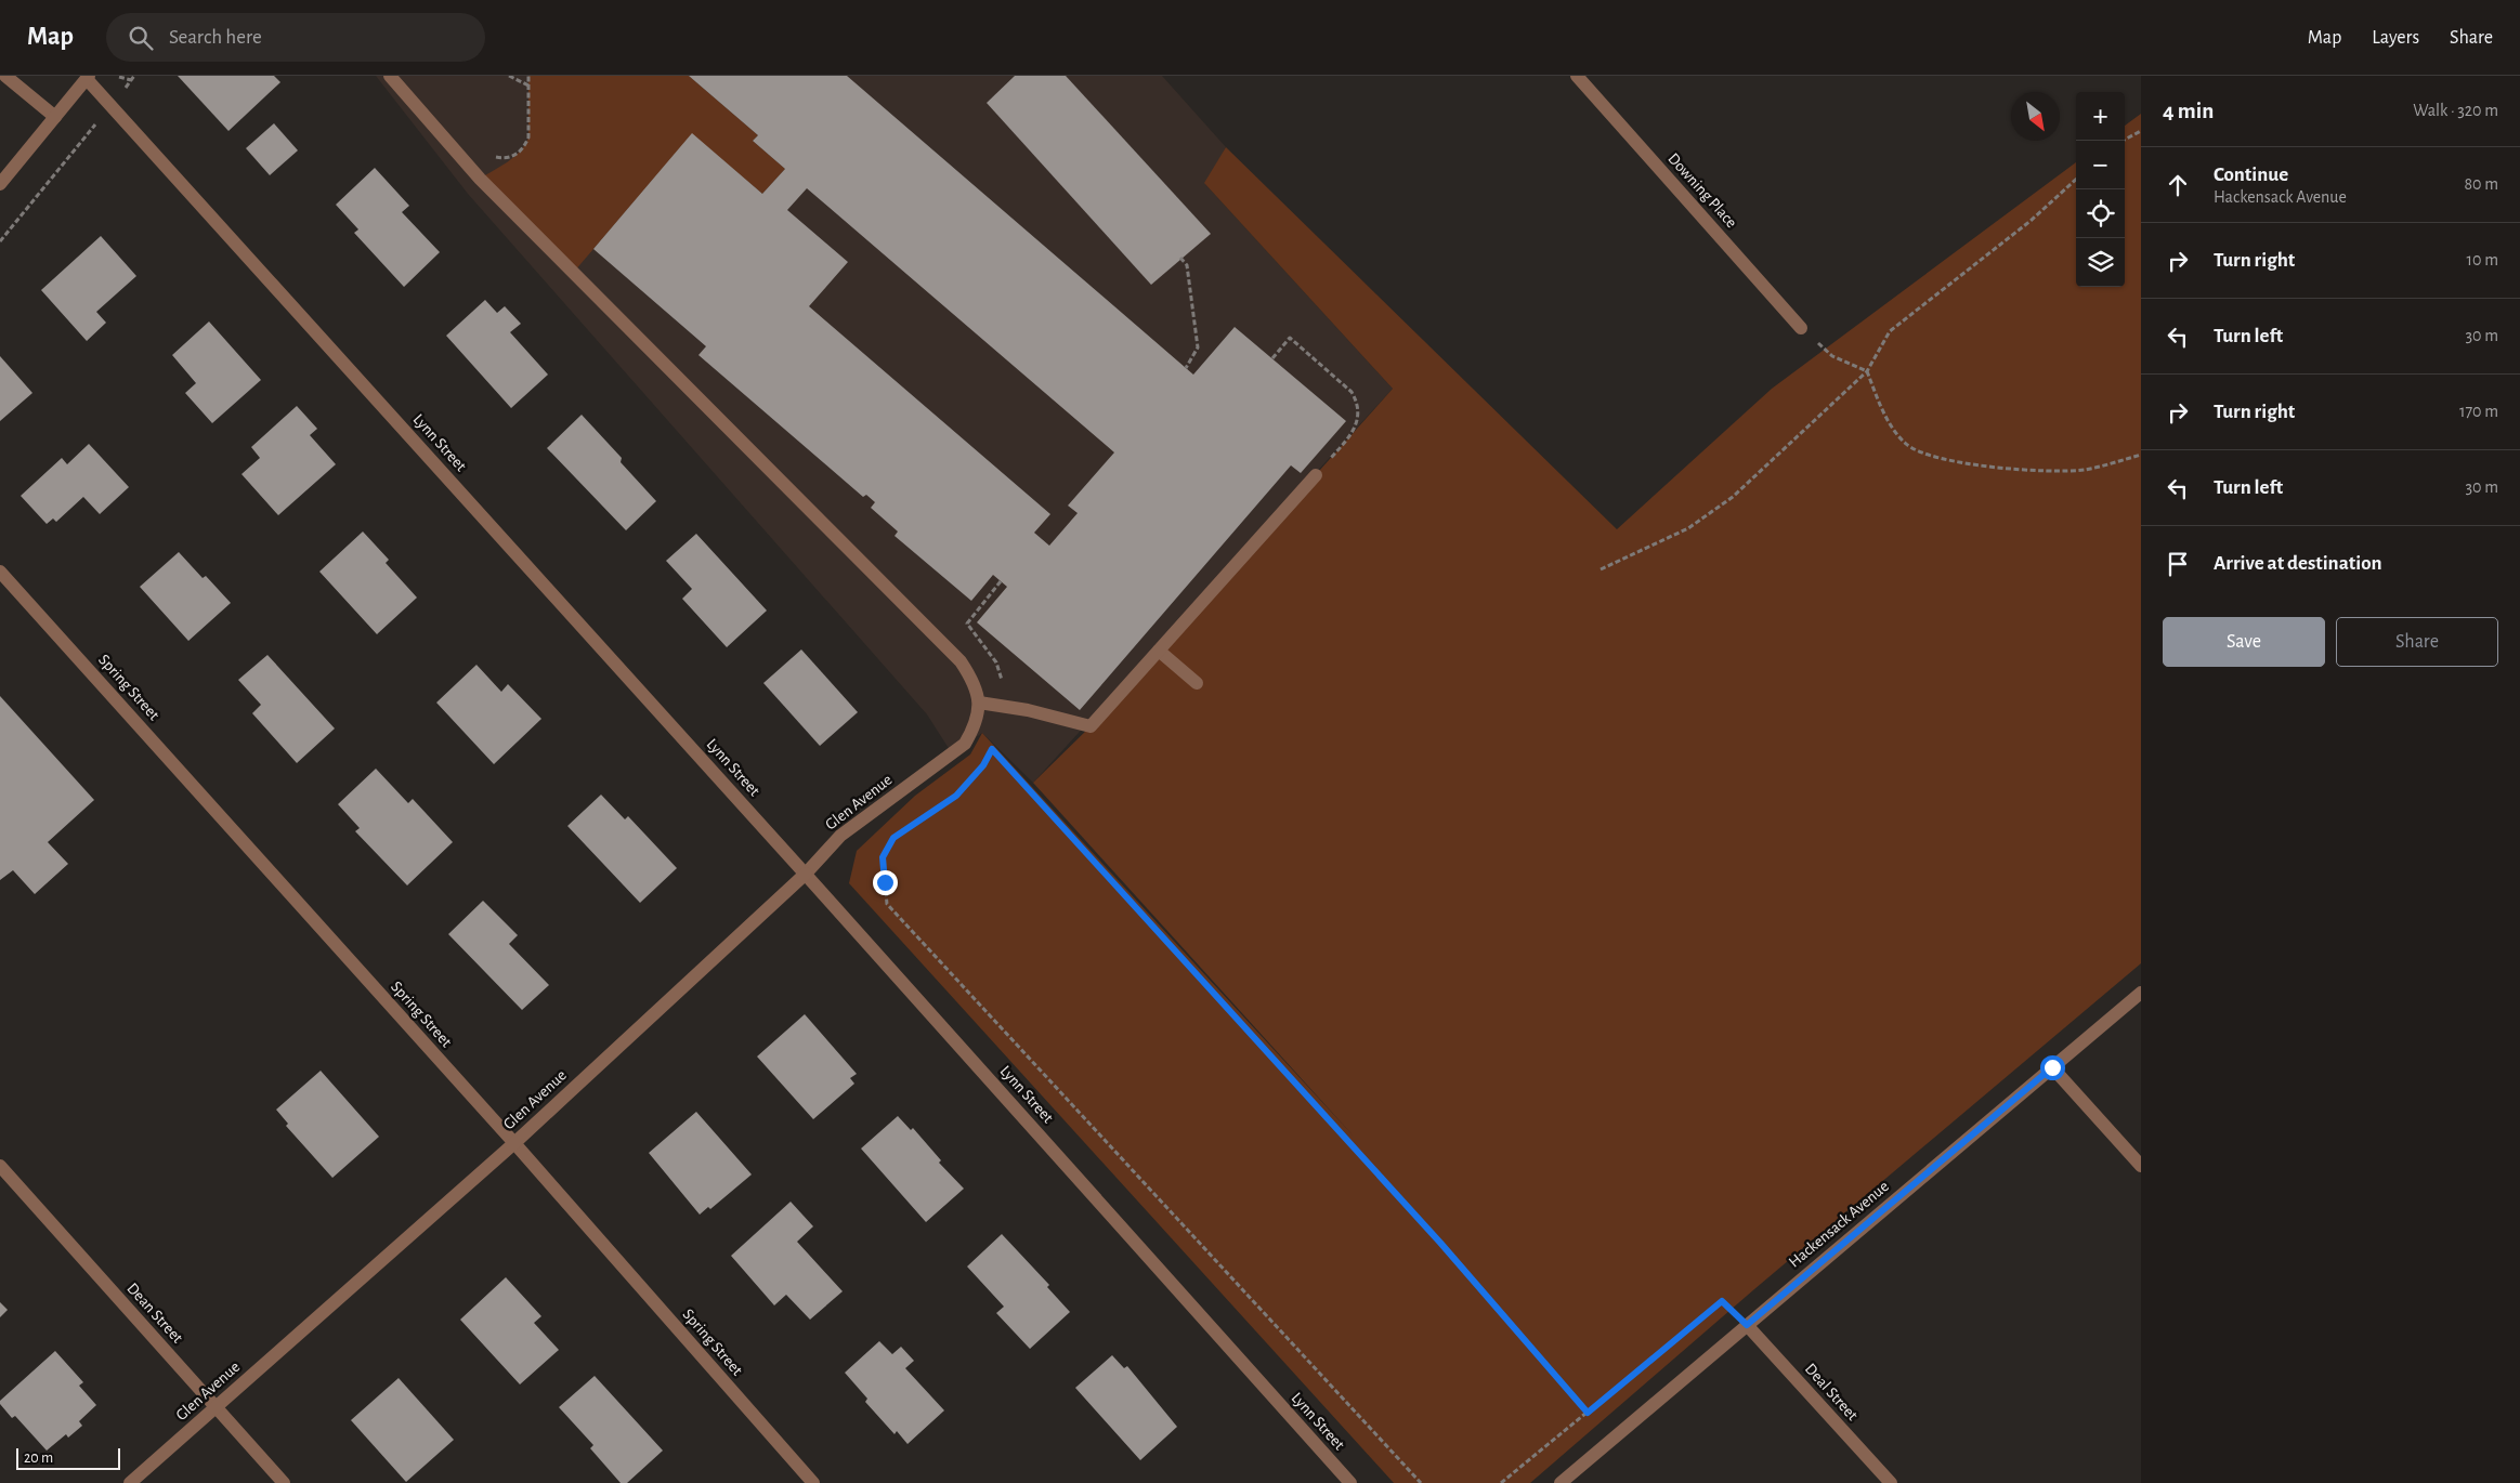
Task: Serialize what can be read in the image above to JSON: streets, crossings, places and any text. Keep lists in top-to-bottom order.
{
  "streets": {
    "street": [
      "Downing Place",
      "Lynn Street",
      "Spring Street",
      "Glen Avenue",
      "Hackensack Avenue",
      "Dean Street",
      "Deal Street"
    ]
  },
  "crossings": [
    ["Lynn Street", "Glen Avenue"],
    ["Spring Street", "Glen Avenue"],
    ["Glen Avenue", "Dean Street"],
    ["Hackensack Avenue", "Deal Street"]
  ],
  "scale_bar": "20 m",
  "north": "bottom right",
  "page": {
    "header": "Map",
    "search": "Search here",
    "nav": ["Map", "Layers", "Share"],
    "heading": ["4 min", "Walk · 320 m"],
    "map_buttons": ["+", "−"],
    "list": [
      ["Continue", "Hackensack Avenue", "80 m"],
      ["Turn right", "10 m"],
      ["Turn left", "30 m"],
      ["Turn right", "170 m"],
      ["Turn left", "30 m"],
      "Arrive at destination"
    ],
    "buttons": ["Save", "Share"],
    "scale": "20 m"
  }
}
